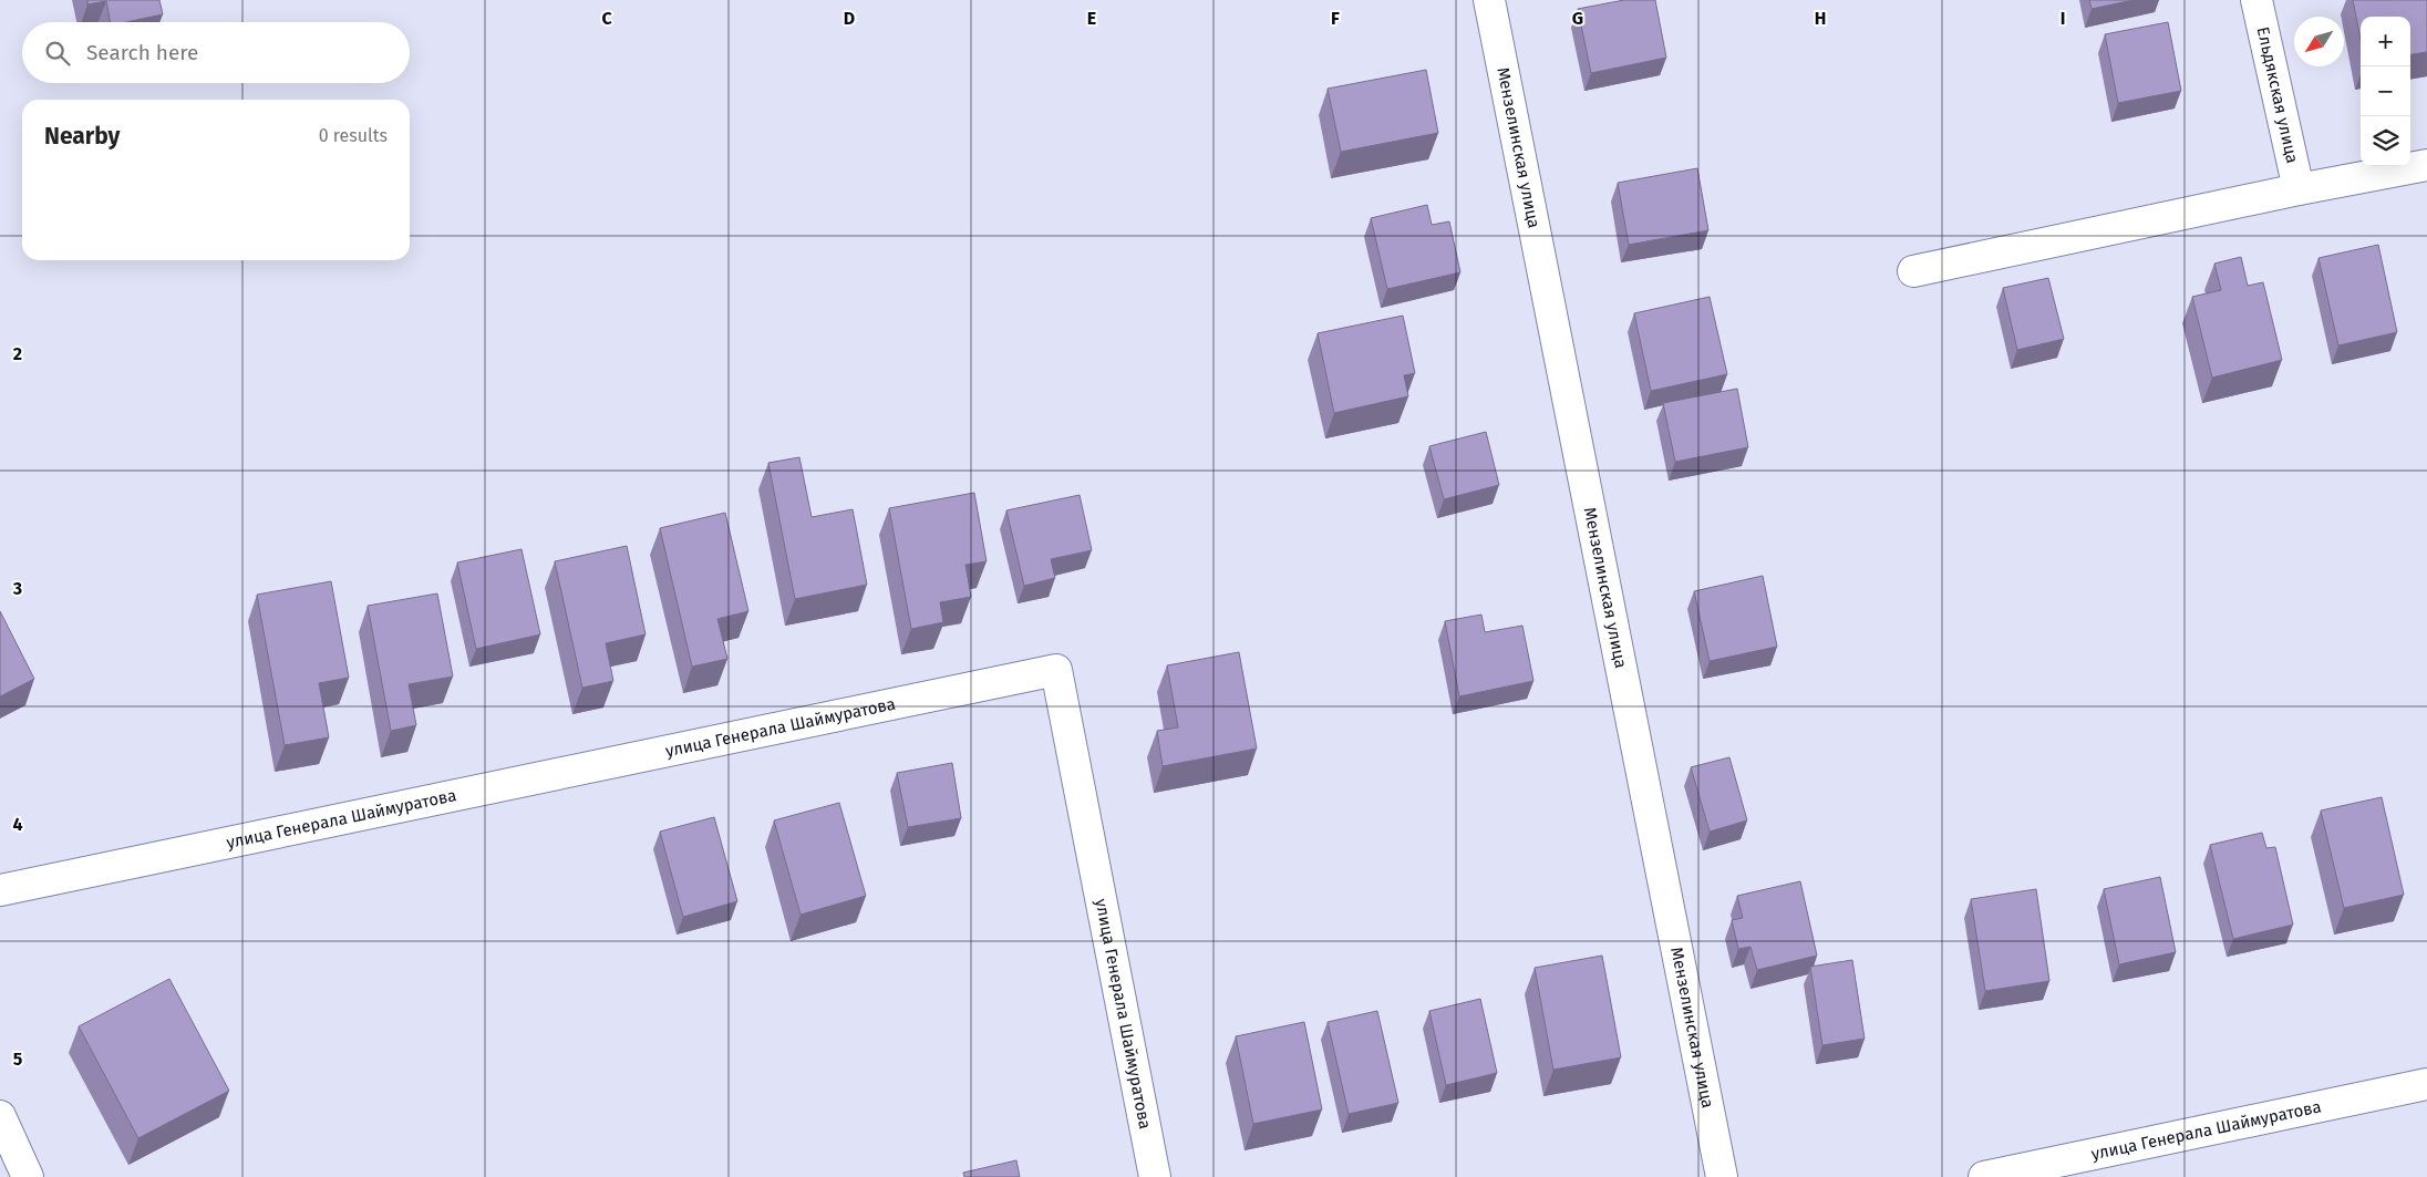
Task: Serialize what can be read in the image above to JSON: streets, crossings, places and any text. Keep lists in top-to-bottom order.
{
  "streets": {
    "street": ["Ельдякская улица", "Мензелинская улица", "улица Генерала Шаймуратова"]
  },
  "north": "bottom left",
  "page": {
    "map_buttons": ["+", "−"],
    "search": "Search here",
    "heading": ["Nearby", "0 results"]
  },
  "grid": {
    "columns": [
      "C",
      "D",
      "E",
      "F",
      "G",
      "H",
      "I"
    ],
    "rows": [
      "2",
      "3",
      "4",
      "5"
    ]
  }
}
